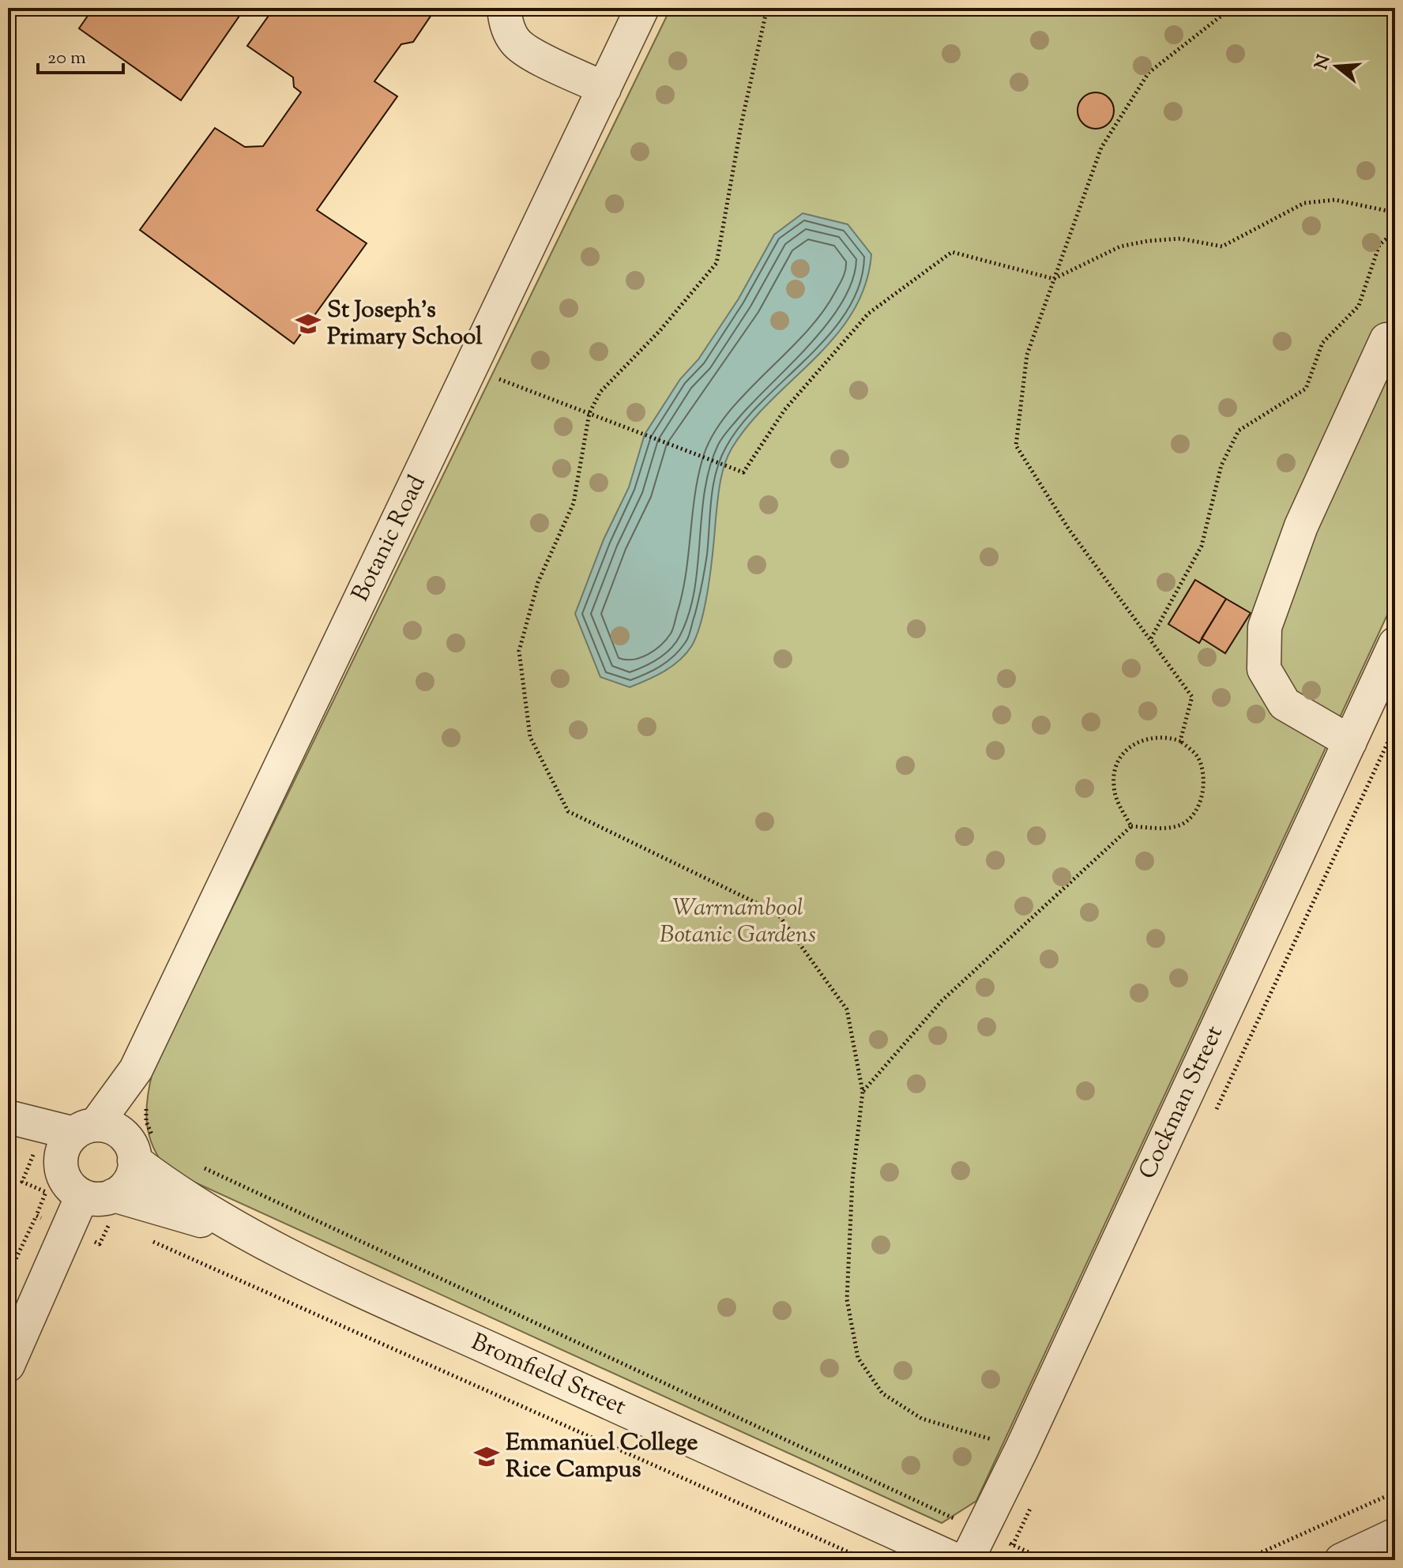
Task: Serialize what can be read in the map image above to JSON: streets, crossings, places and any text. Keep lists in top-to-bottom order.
{
  "streets": {
    "street": ["Botanic Road", "Cockman Street", "Bromfield Street"]
  },
  "crossings": [
    ["Botanic Road", "Bromfield Street"]
  ],
  "parks": ["Warrnambool Botanic Gardens"],
  "places": {
    "school or university": ["St Joseph's Primary School", "Emmanuel College Rice Campus"]
  },
  "scale_bar": "20 m",
  "north": "left"
}
